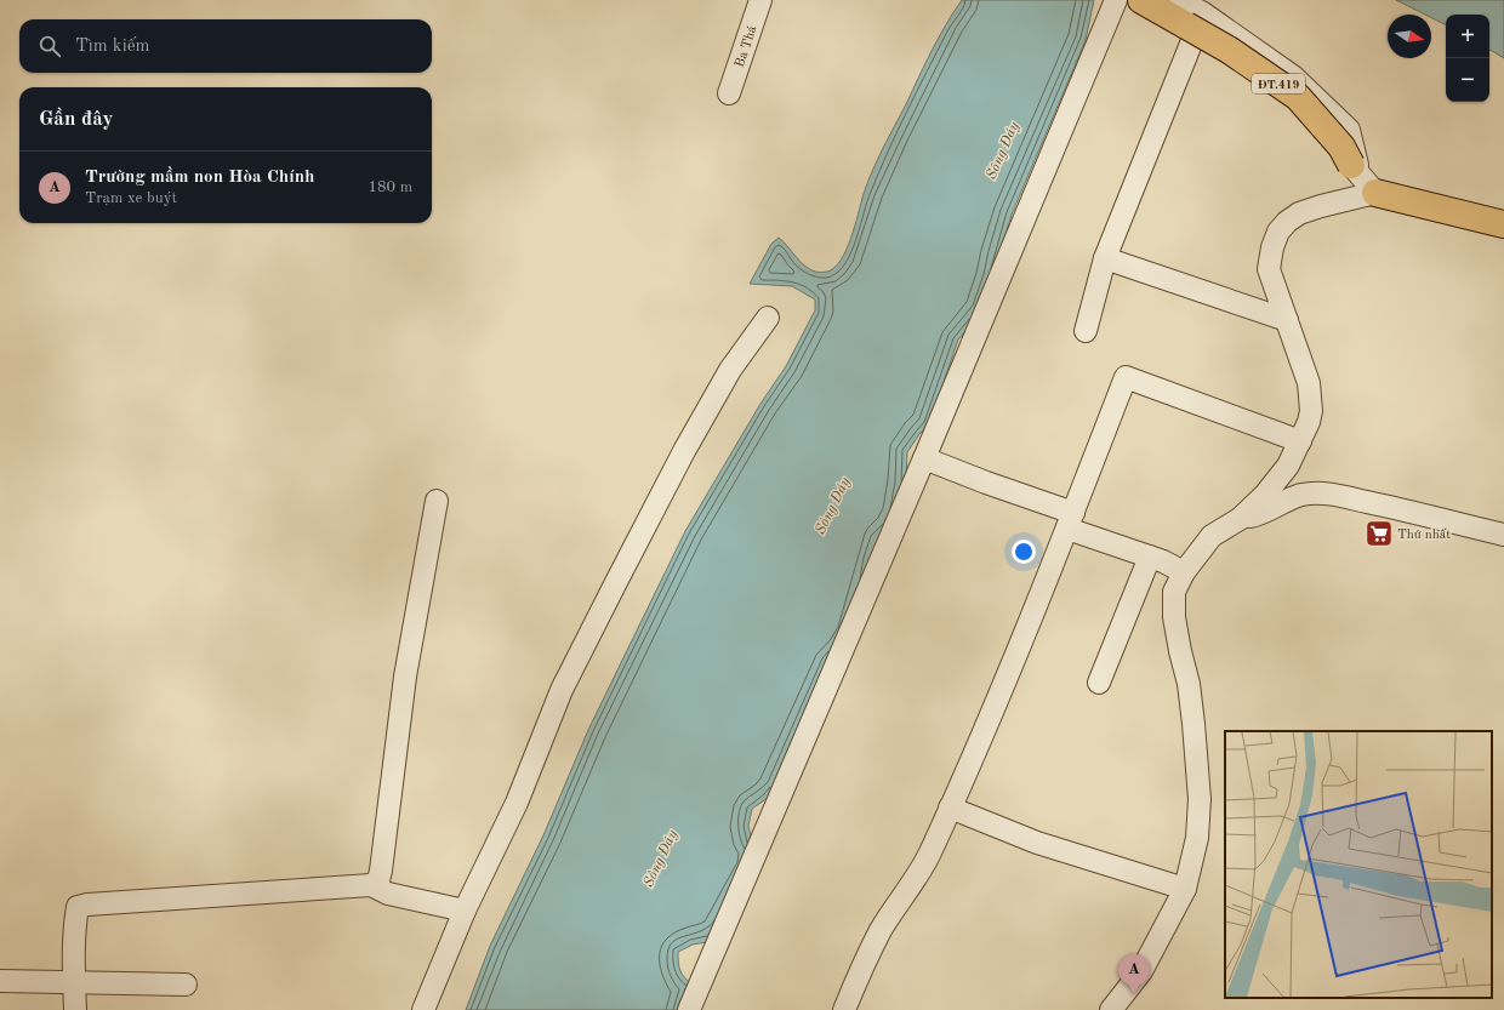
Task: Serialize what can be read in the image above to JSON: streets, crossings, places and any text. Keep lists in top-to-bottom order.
{
  "streets": {
    "main road": ["ĐT.419"],
    "street": ["Ba Thá"]
  },
  "water": ["Sông Đáy"],
  "places": {
    "supermarket": ["Thứ nhất"]
  },
  "north": "right",
  "page": {
    "map_buttons": ["+", "−"],
    "search": "Tìm kiếm",
    "heading": "Gần đây",
    "list": [
      {
        "mark": "A",
        "name": "Trường mầm non Hòa Chính",
        "note": "Trạm xe buýt",
        "value": "180 m"
      }
    ],
    "pins": "A"
  }
}
